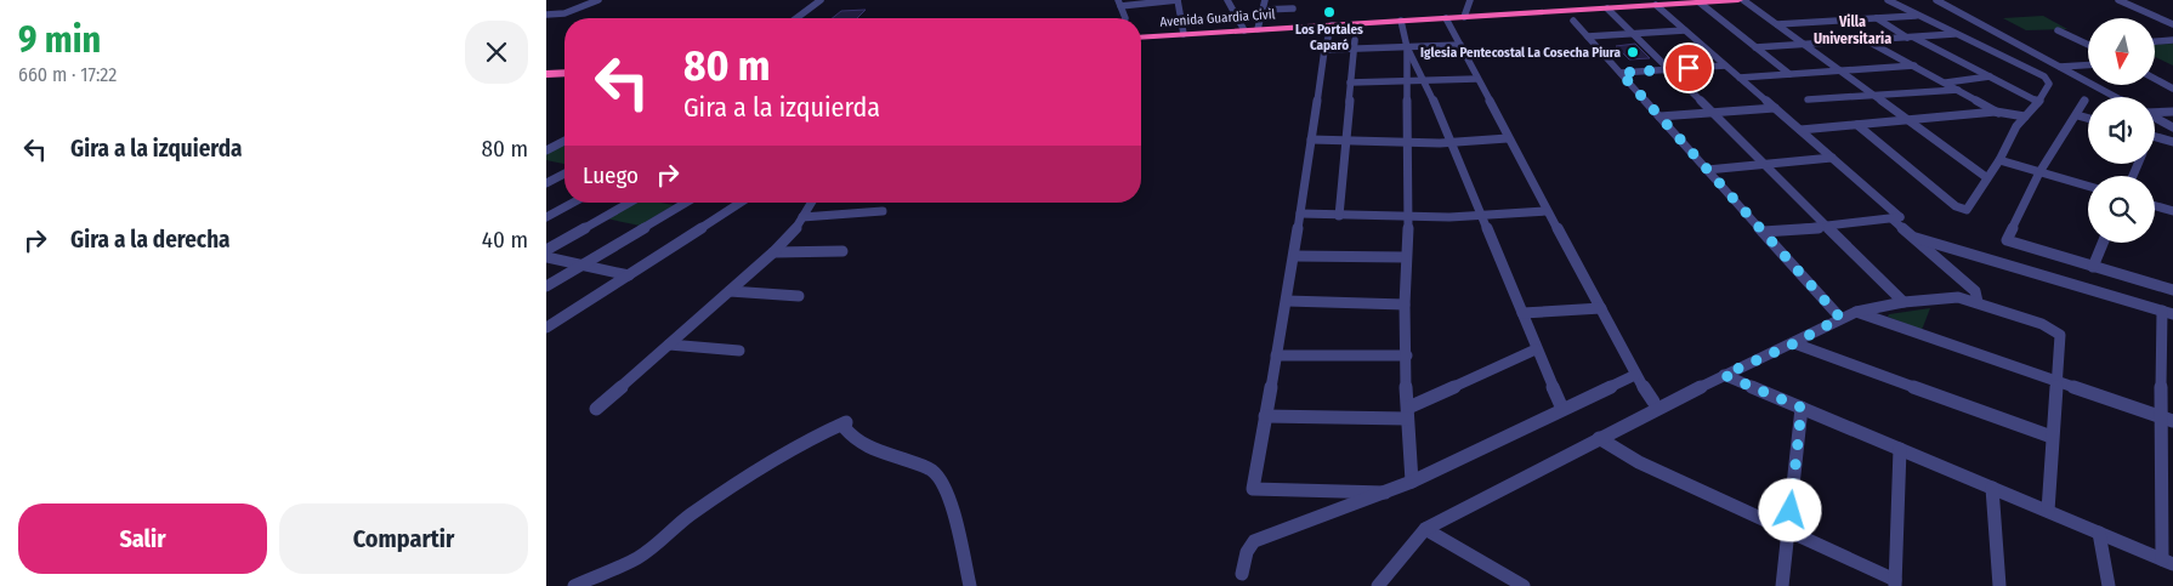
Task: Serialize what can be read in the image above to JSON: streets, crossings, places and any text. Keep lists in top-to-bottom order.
{
  "streets": {
    "highway": ["Avenida Guardia Civil"]
  },
  "districts": ["Villa Universitaria"],
  "places": ["Los Portales Caparó", "Iglesia Pentecostal La Cosecha Piura"],
  "north": "bottom",
  "page": {
    "heading": ["9 min", "660 m · 17:22"],
    "turn": ["80 m", "Gira a la izquierda"],
    "list": [
      {
        "name": "Gira a la izquierda",
        "value": "80 m"
      },
      {
        "name": "Gira a la derecha",
        "value": "40 m"
      }
    ],
    "then": "Luego",
    "buttons": ["Salir", "Compartir"]
  }
}
